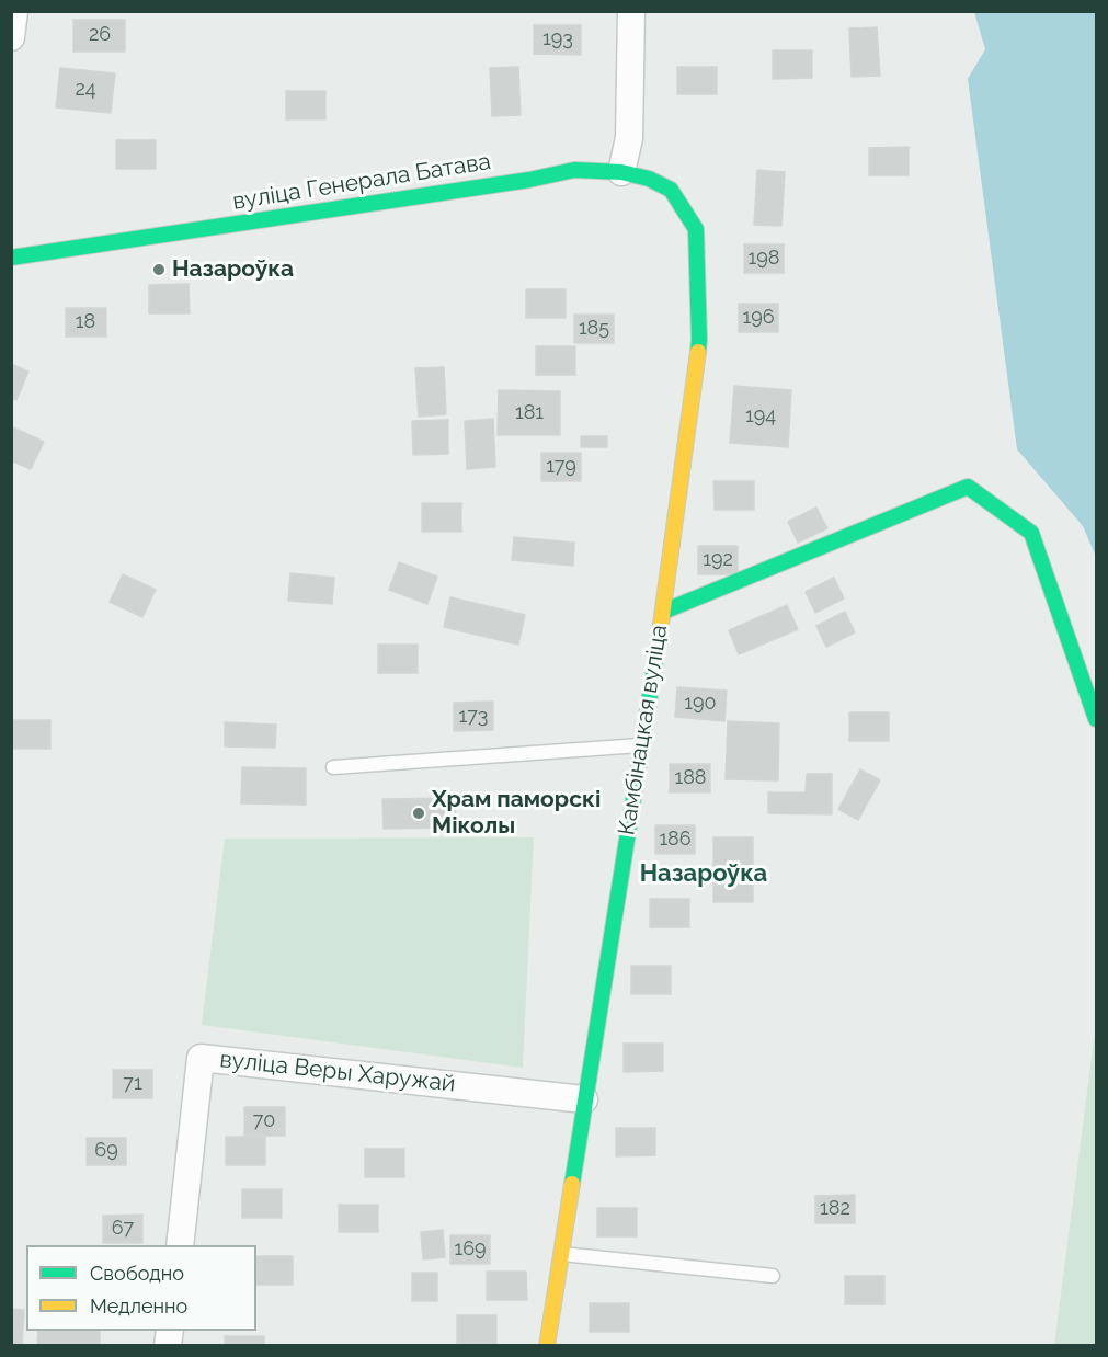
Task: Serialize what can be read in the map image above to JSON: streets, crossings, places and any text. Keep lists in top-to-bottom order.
{
  "streets": {
    "street": ["вуліца Генерала Батава", "Камбінацкая вуліца", "вуліца Веры Харужай"]
  },
  "crossings": [
    ["вуліца Генерала Батава", "Камбінацкая вуліца"],
    ["Камбінацкая вуліца", "вуліца Веры Харужай"]
  ],
  "districts": ["Назароўка"],
  "places": ["Назароўка", "Храм паморскі Міколы"],
  "house_numbers": [
    "26",
    "193",
    "24",
    "198",
    "196",
    "18",
    "185",
    "181",
    "194",
    "179",
    "192",
    "190",
    "173",
    "188",
    "186",
    "71",
    "70",
    "69",
    "182",
    "67",
    "169"
  ],
  "legend": ["Свободно", "Медленно"]
}
